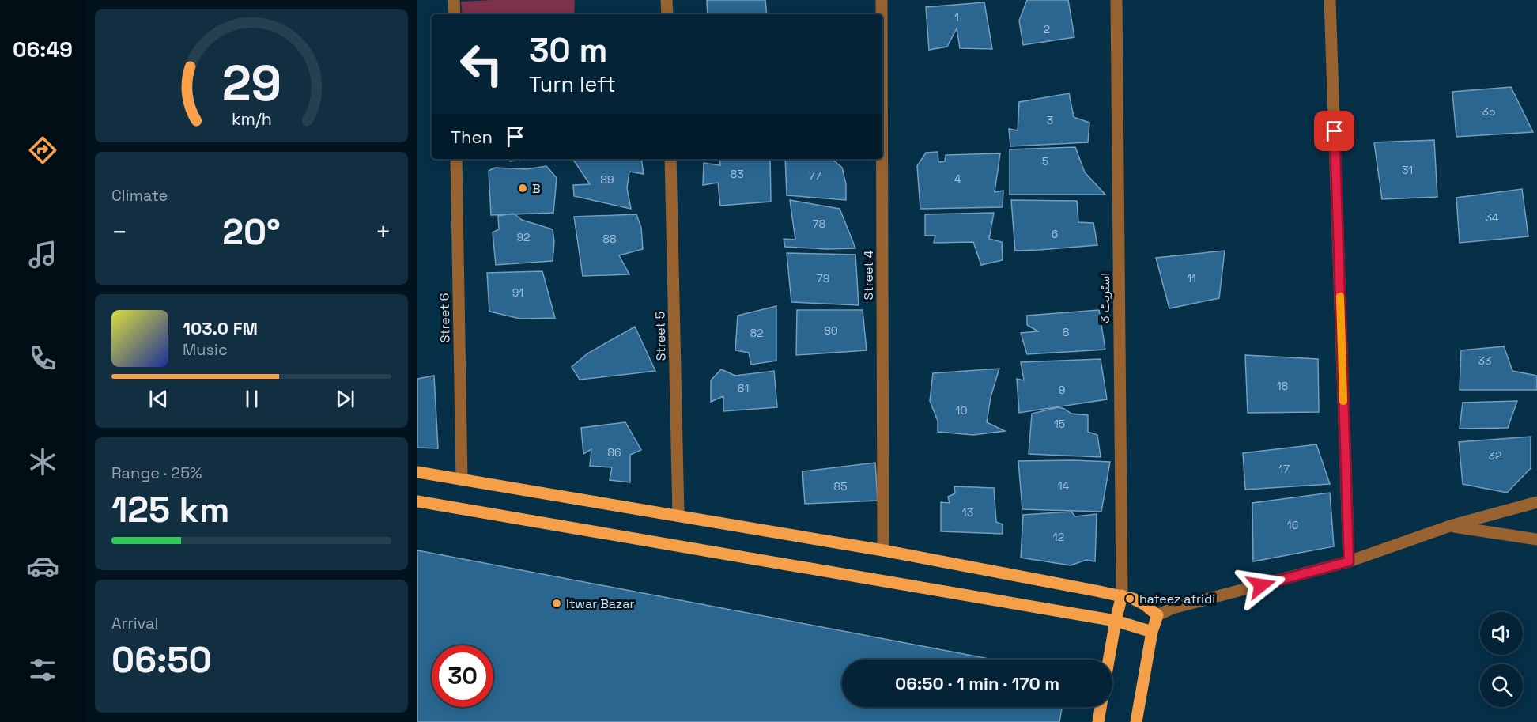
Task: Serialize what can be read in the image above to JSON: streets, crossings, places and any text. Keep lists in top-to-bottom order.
{
  "streets": {
    "street": [
      "Street 4",
      "اسٹریٹ 3",
      "Street 6",
      "Street 5"
    ]
  },
  "places": ["B", "hafeez afridi", "Itwar Bazar"],
  "house_numbers": [
    "1",
    "2",
    "35",
    "3",
    "5",
    "31",
    "83",
    "77",
    "4",
    "89",
    "34",
    "78",
    "6",
    "92",
    "88",
    "79",
    "11",
    "91",
    "80",
    "8",
    "82",
    "33",
    "18",
    "81",
    "9",
    "10",
    "15",
    "86",
    "32",
    "17",
    "14",
    "85",
    "13",
    "16",
    "12"
  ],
  "page": {
    "tabs": "06:49",
    "turn": ["30 m", "Turn left"],
    "then": "Then",
    "tile": [
      "Climate",
      ["Range · 25%", "125 km"],
      ["Arrival", "06:50"]
    ],
    "heat": ["−", "20°", "+"],
    "song": ["103.0 FM", "Music"],
    "limit": "30",
    "trip": "06:50 · 1 min · 170 m",
    "gauge": ["29", "km/h"]
  }
}
